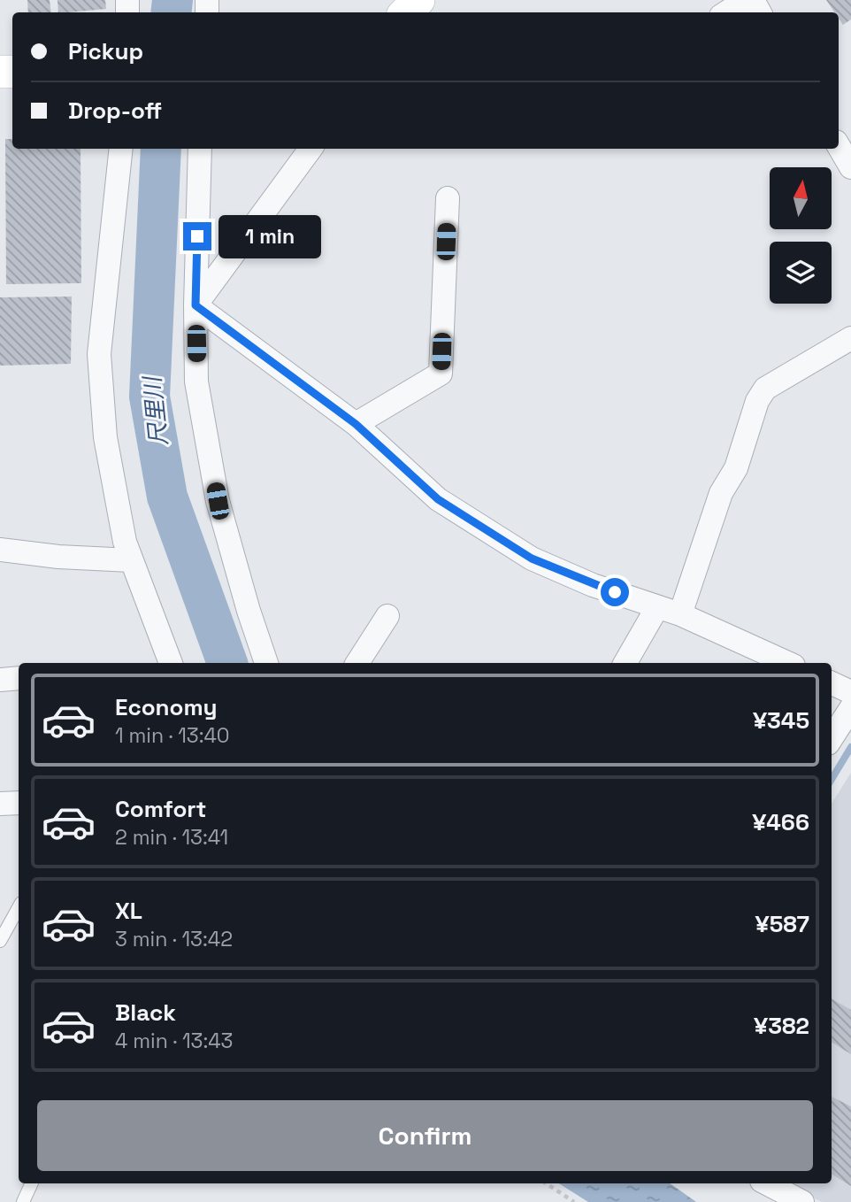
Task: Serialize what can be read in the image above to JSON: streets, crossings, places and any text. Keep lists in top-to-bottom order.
{
  "water": ["尺里川"],
  "north": "top",
  "page": {
    "banner": ["Pickup", "Drop-off"],
    "bubble": "1 min",
    "list": [
      {
        "name": "Economy",
        "note": "1 min · 13:40",
        "value": "¥345"
      },
      {
        "name": "Comfort",
        "note": "2 min · 13:41",
        "value": "¥466"
      },
      {
        "name": "XL",
        "note": "3 min · 13:42",
        "value": "¥587"
      },
      {
        "name": "Black",
        "note": "4 min · 13:43",
        "value": "¥382"
      }
    ],
    "buttons": "Confirm"
  }
}
